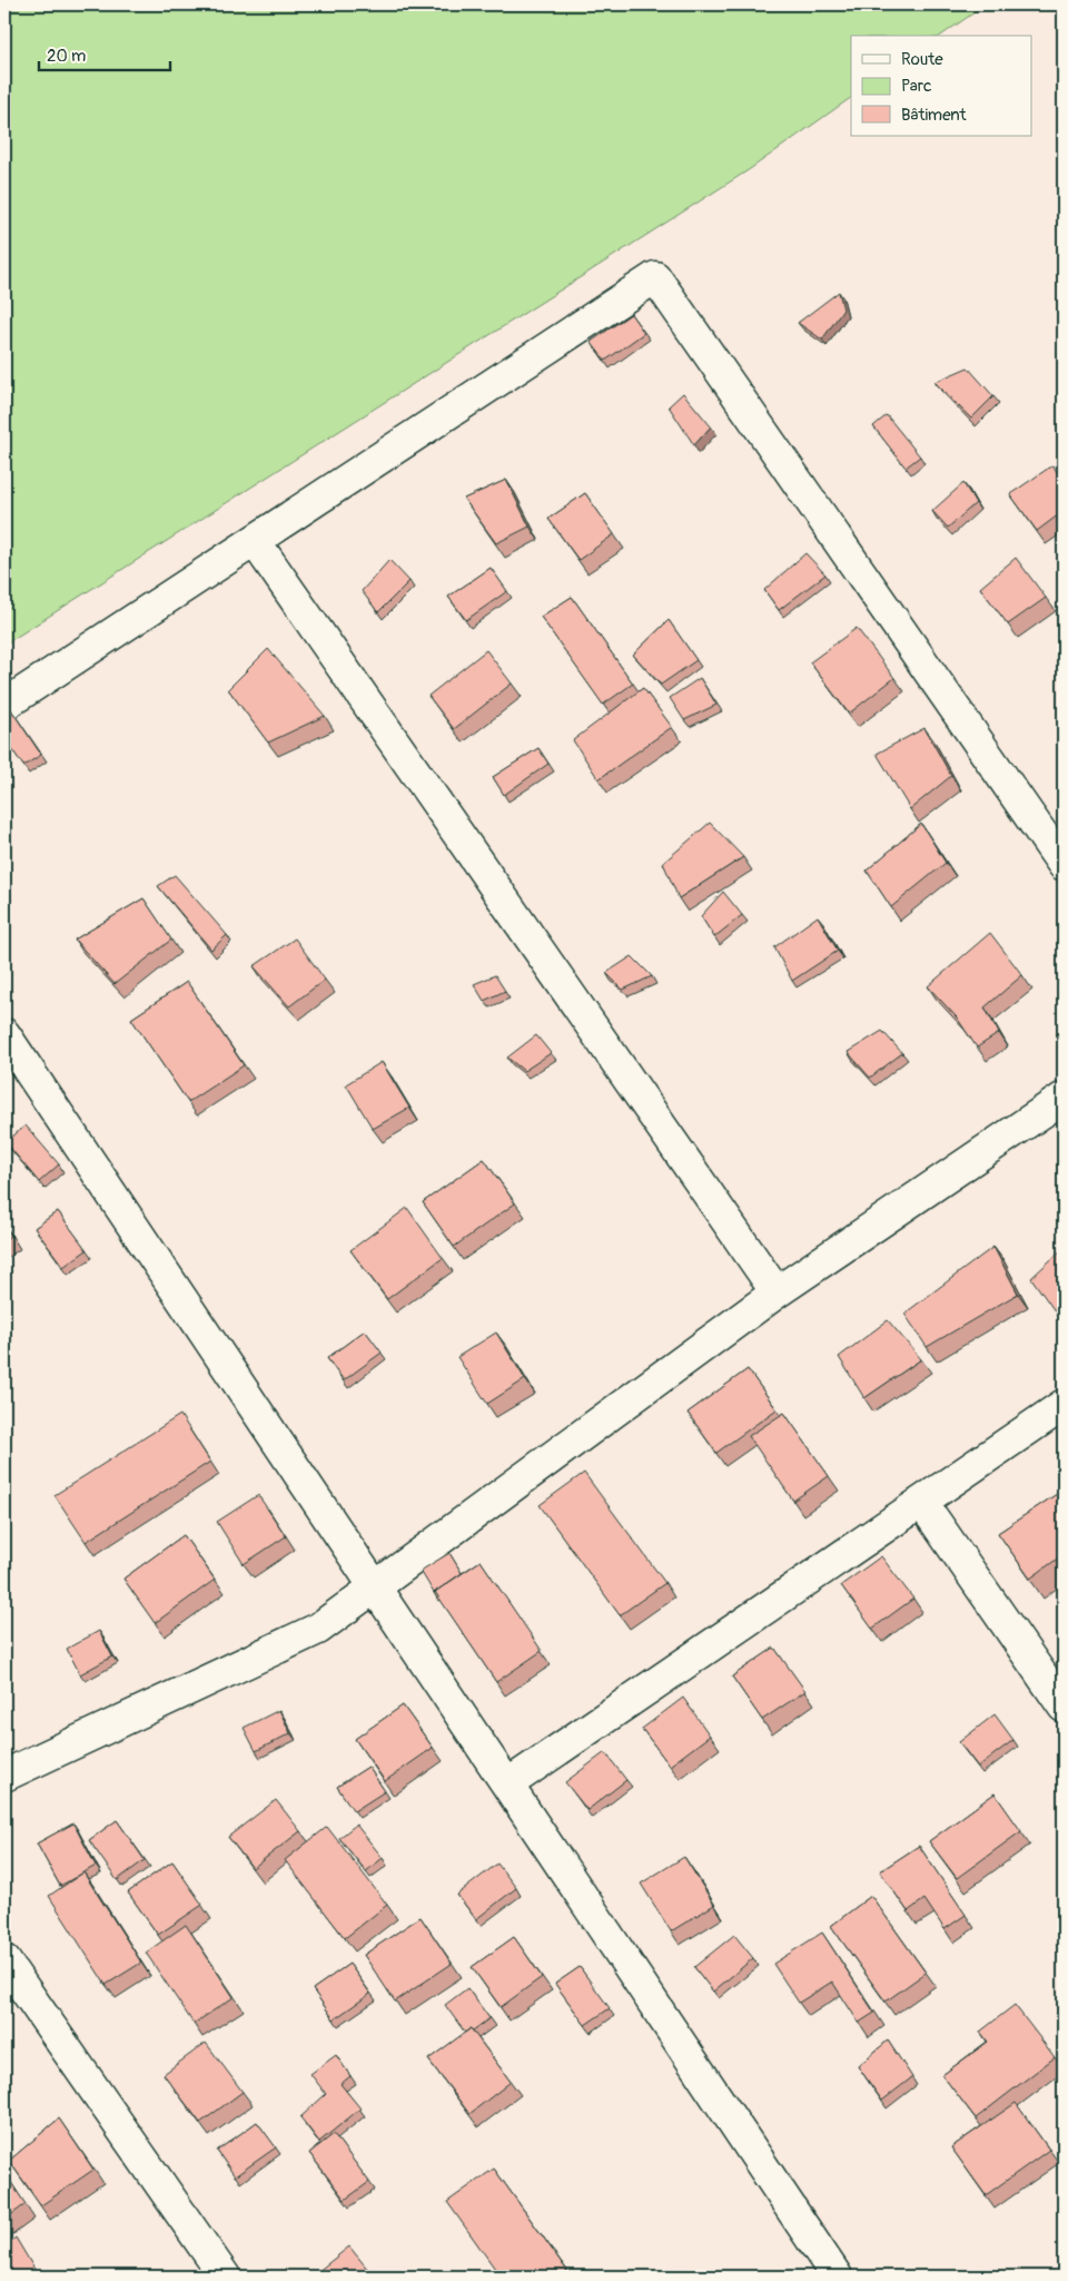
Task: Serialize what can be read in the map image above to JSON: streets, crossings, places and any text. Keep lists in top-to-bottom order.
{
  "legend": ["Route", "Parc", "Bâtiment"],
  "scale_bar": "20 m"
}
